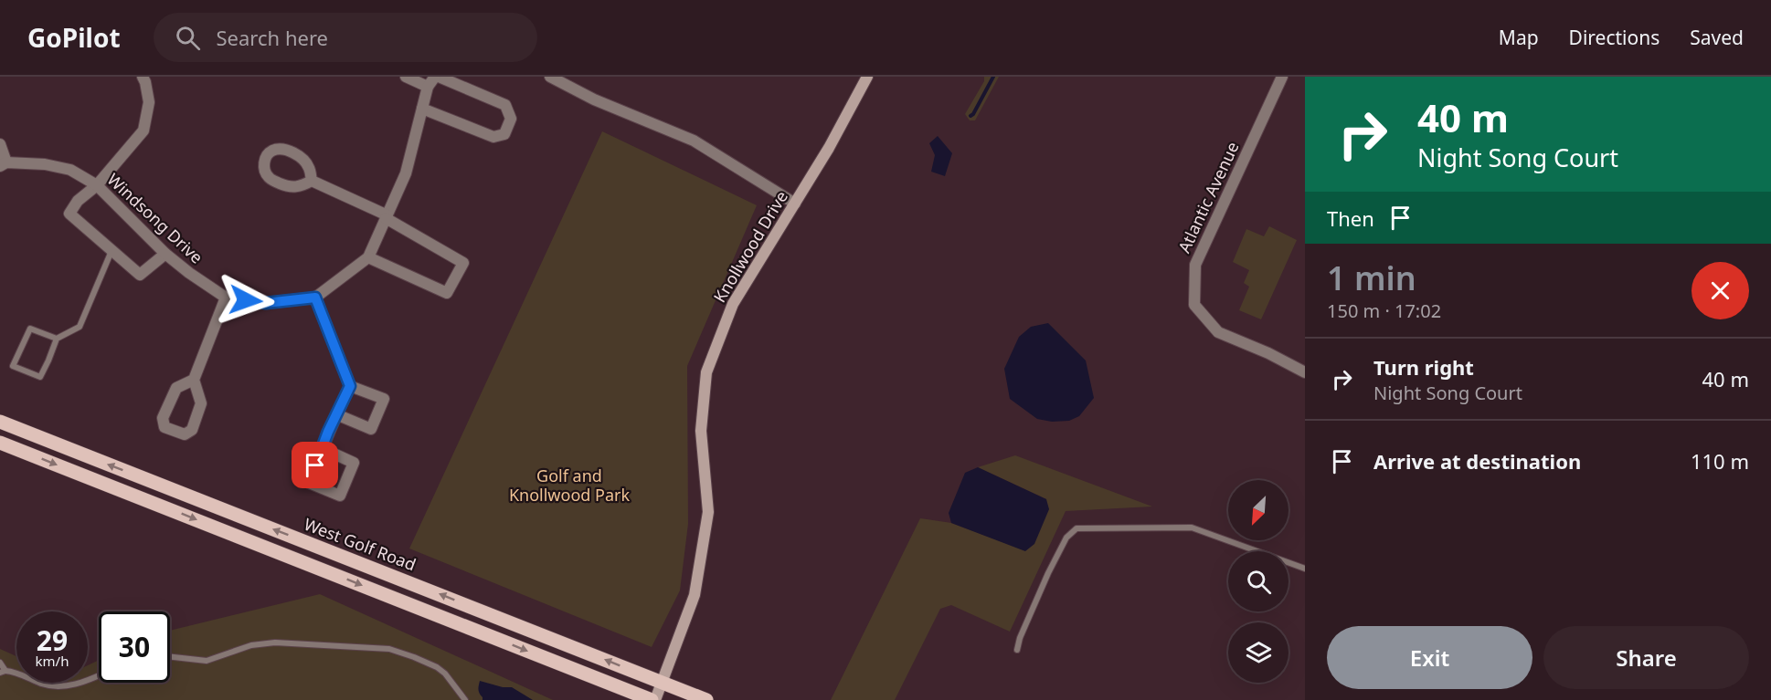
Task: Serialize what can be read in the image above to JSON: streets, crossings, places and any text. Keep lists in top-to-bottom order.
{
  "streets": {
    "main road": ["West Golf Road"],
    "street": ["Atlantic Avenue", "Windsong Drive", "Knollwood Drive"]
  },
  "crossings": [
    ["Knollwood Drive", "West Golf Road"]
  ],
  "parks": ["Golf and Knollwood Park"],
  "north": "bottom left",
  "page": {
    "header": "GoPilot",
    "search": "Search here",
    "nav": ["Map", "Directions", "Saved"],
    "turn": ["40 m", "Night Song Court"],
    "then": "Then",
    "heading": ["1 min", "150 m · 17:02"],
    "list": [
      {
        "name": "Turn right",
        "note": "Night Song Court",
        "value": "40 m"
      },
      {
        "name": "Arrive at destination",
        "value": "110 m"
      }
    ],
    "speed": "29 km/h",
    "limit": "30",
    "buttons": ["Exit", "Share"]
  }
}
